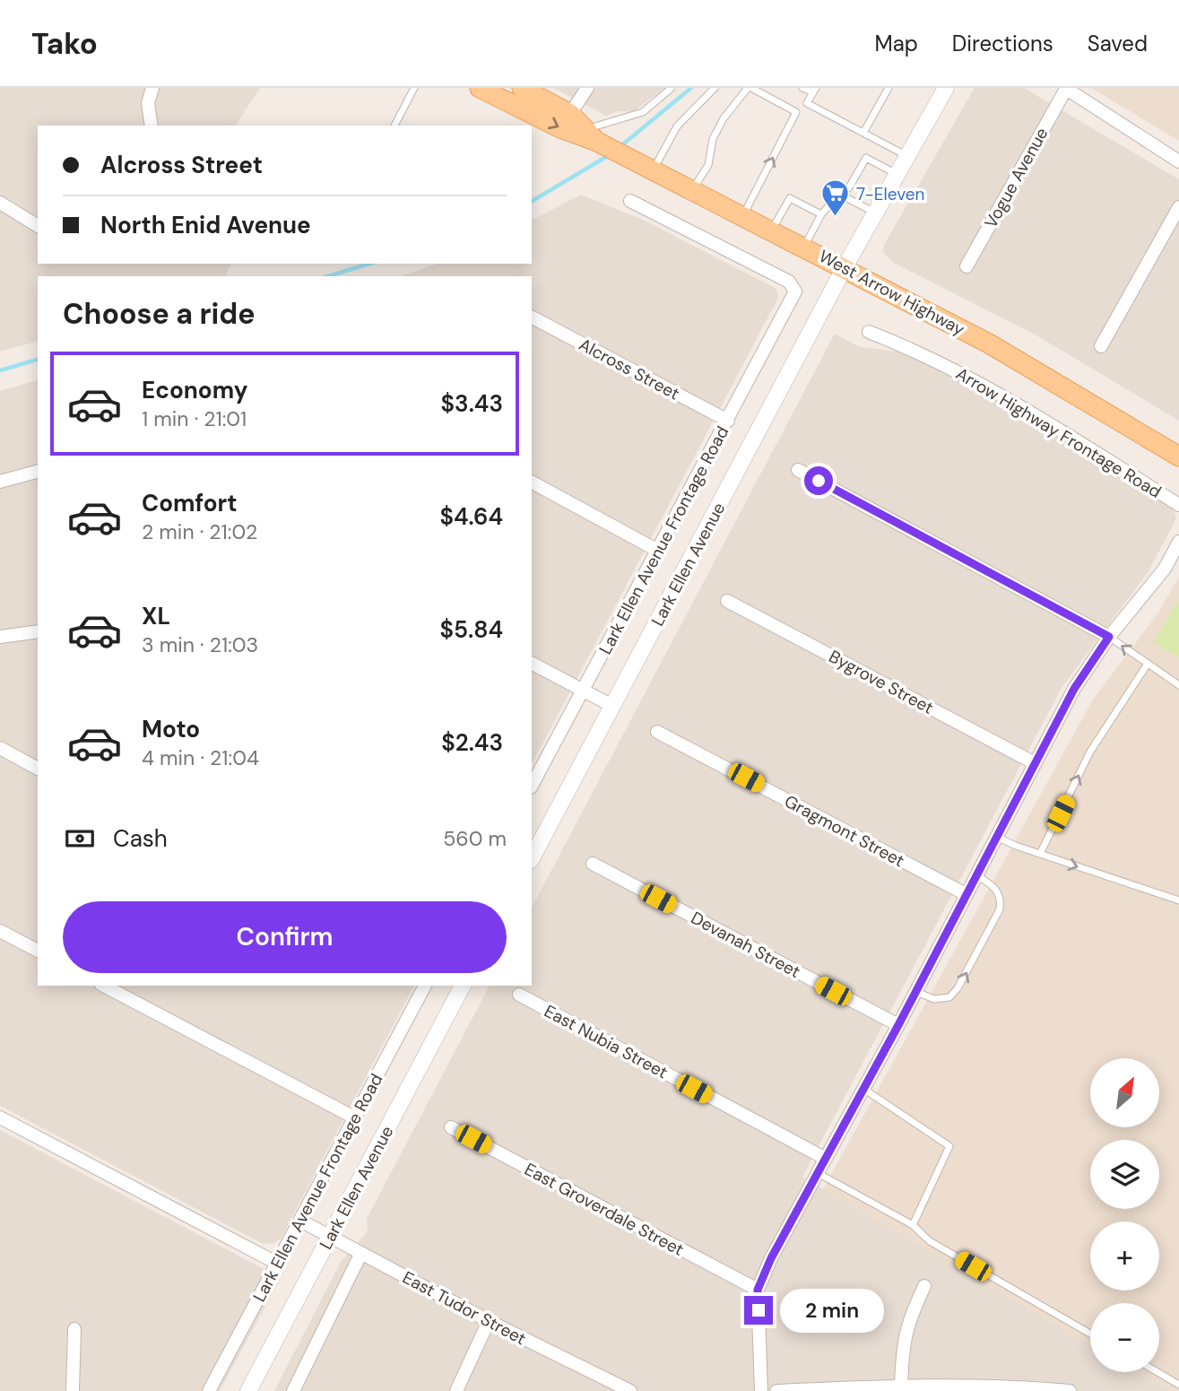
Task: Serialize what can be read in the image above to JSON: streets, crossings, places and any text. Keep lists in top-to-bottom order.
{
  "streets": {
    "main road": ["West Arrow Highway"],
    "street": [
      "Vogue Avenue",
      "Alcross Street",
      "Arrow Highway Frontage Road",
      "Lark Ellen Avenue Frontage Road",
      "Lark Ellen Avenue",
      "Bygrove Street",
      "Gragmont Street",
      "Devanah Street",
      "East Nubia Street",
      "East Groverdale Street",
      "East Tudor Street"
    ]
  },
  "crossings": [
    ["West Arrow Highway", "Lark Ellen Avenue"],
    ["Alcross Street", "Lark Ellen Avenue Frontage Road"],
    ["Lark Ellen Avenue Frontage Road", "East Tudor Street"],
    ["Lark Ellen Avenue", "East Tudor Street"]
  ],
  "places": {
    "supermarket": ["7-Eleven"]
  },
  "north": "top right",
  "page": {
    "header": "Tako",
    "nav": ["Map", "Directions", "Saved"],
    "banner": ["Alcross Street", "North Enid Avenue"],
    "heading": "Choose a ride",
    "list": [
      {
        "name": "Economy",
        "note": "1 min · 21:01",
        "value": "$3.43"
      },
      {
        "name": "Comfort",
        "note": "2 min · 21:02",
        "value": "$4.64"
      },
      {
        "name": "XL",
        "note": "3 min · 21:03",
        "value": "$5.84"
      },
      {
        "name": "Moto",
        "note": "4 min · 21:04",
        "value": "$2.43"
      }
    ],
    "pay": ["Cash", "560 m"],
    "buttons": "Confirm",
    "map_buttons": ["+", "−"],
    "bubble": "2 min"
  }
}
